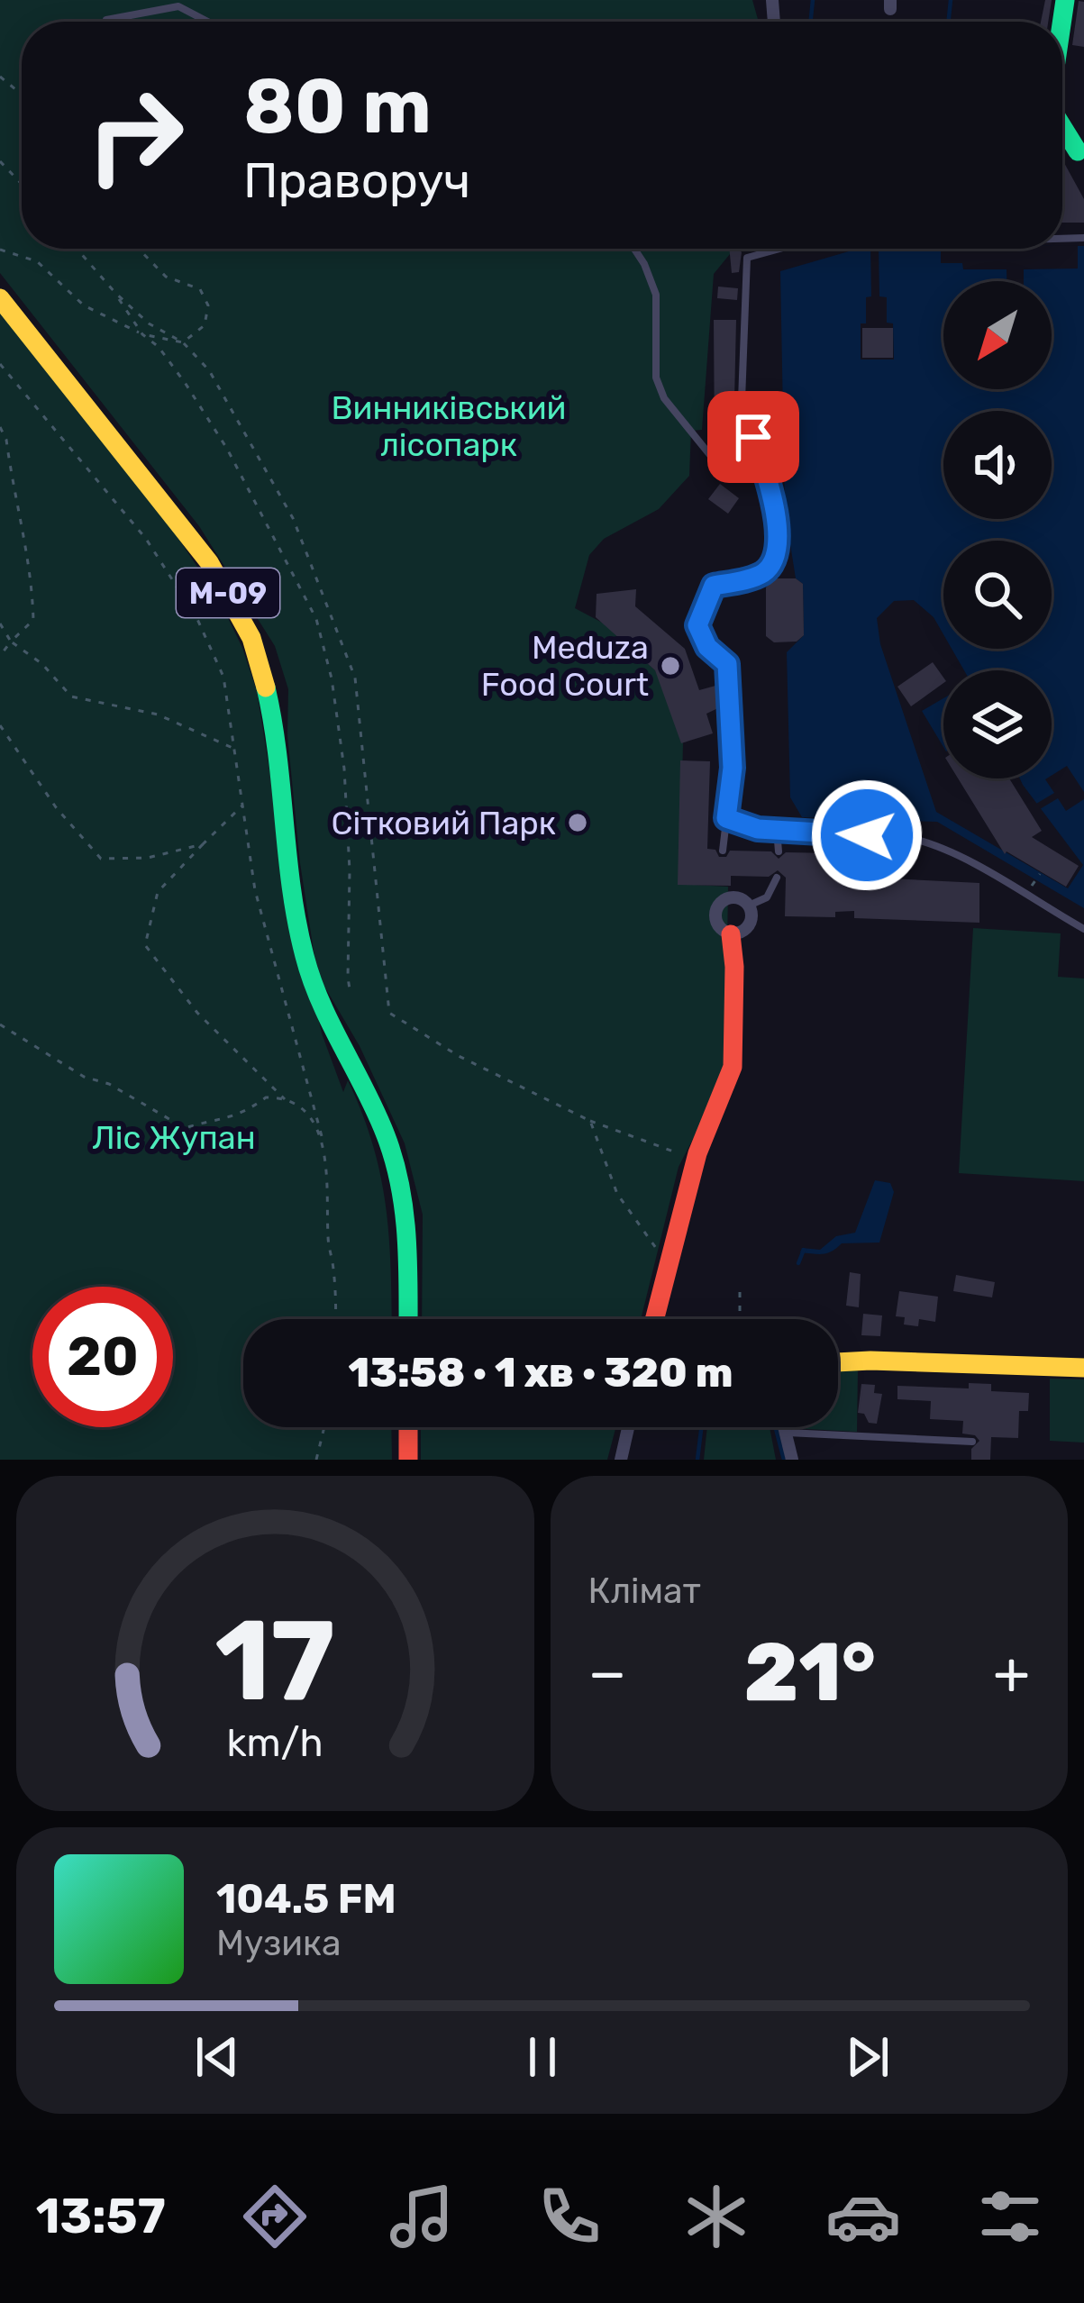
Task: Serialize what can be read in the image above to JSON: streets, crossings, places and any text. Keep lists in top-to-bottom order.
{
  "streets": {
    "main road": ["М-09"]
  },
  "parks": ["Винниківський лісопарк", "Ліс Жупан"],
  "places": ["Meduza Food Court", "Сітковий Парк"],
  "north": "bottom left",
  "page": {
    "turn": ["80 m", "Праворуч"],
    "limit": "20",
    "trip": "13:58 · 1 хв · 320 m",
    "tile": "Клімат",
    "heat": ["−", "21°", "+"],
    "song": ["104.5 FM", "Музика"],
    "tabs": "13:57",
    "gauge": ["17", "km/h"]
  }
}
